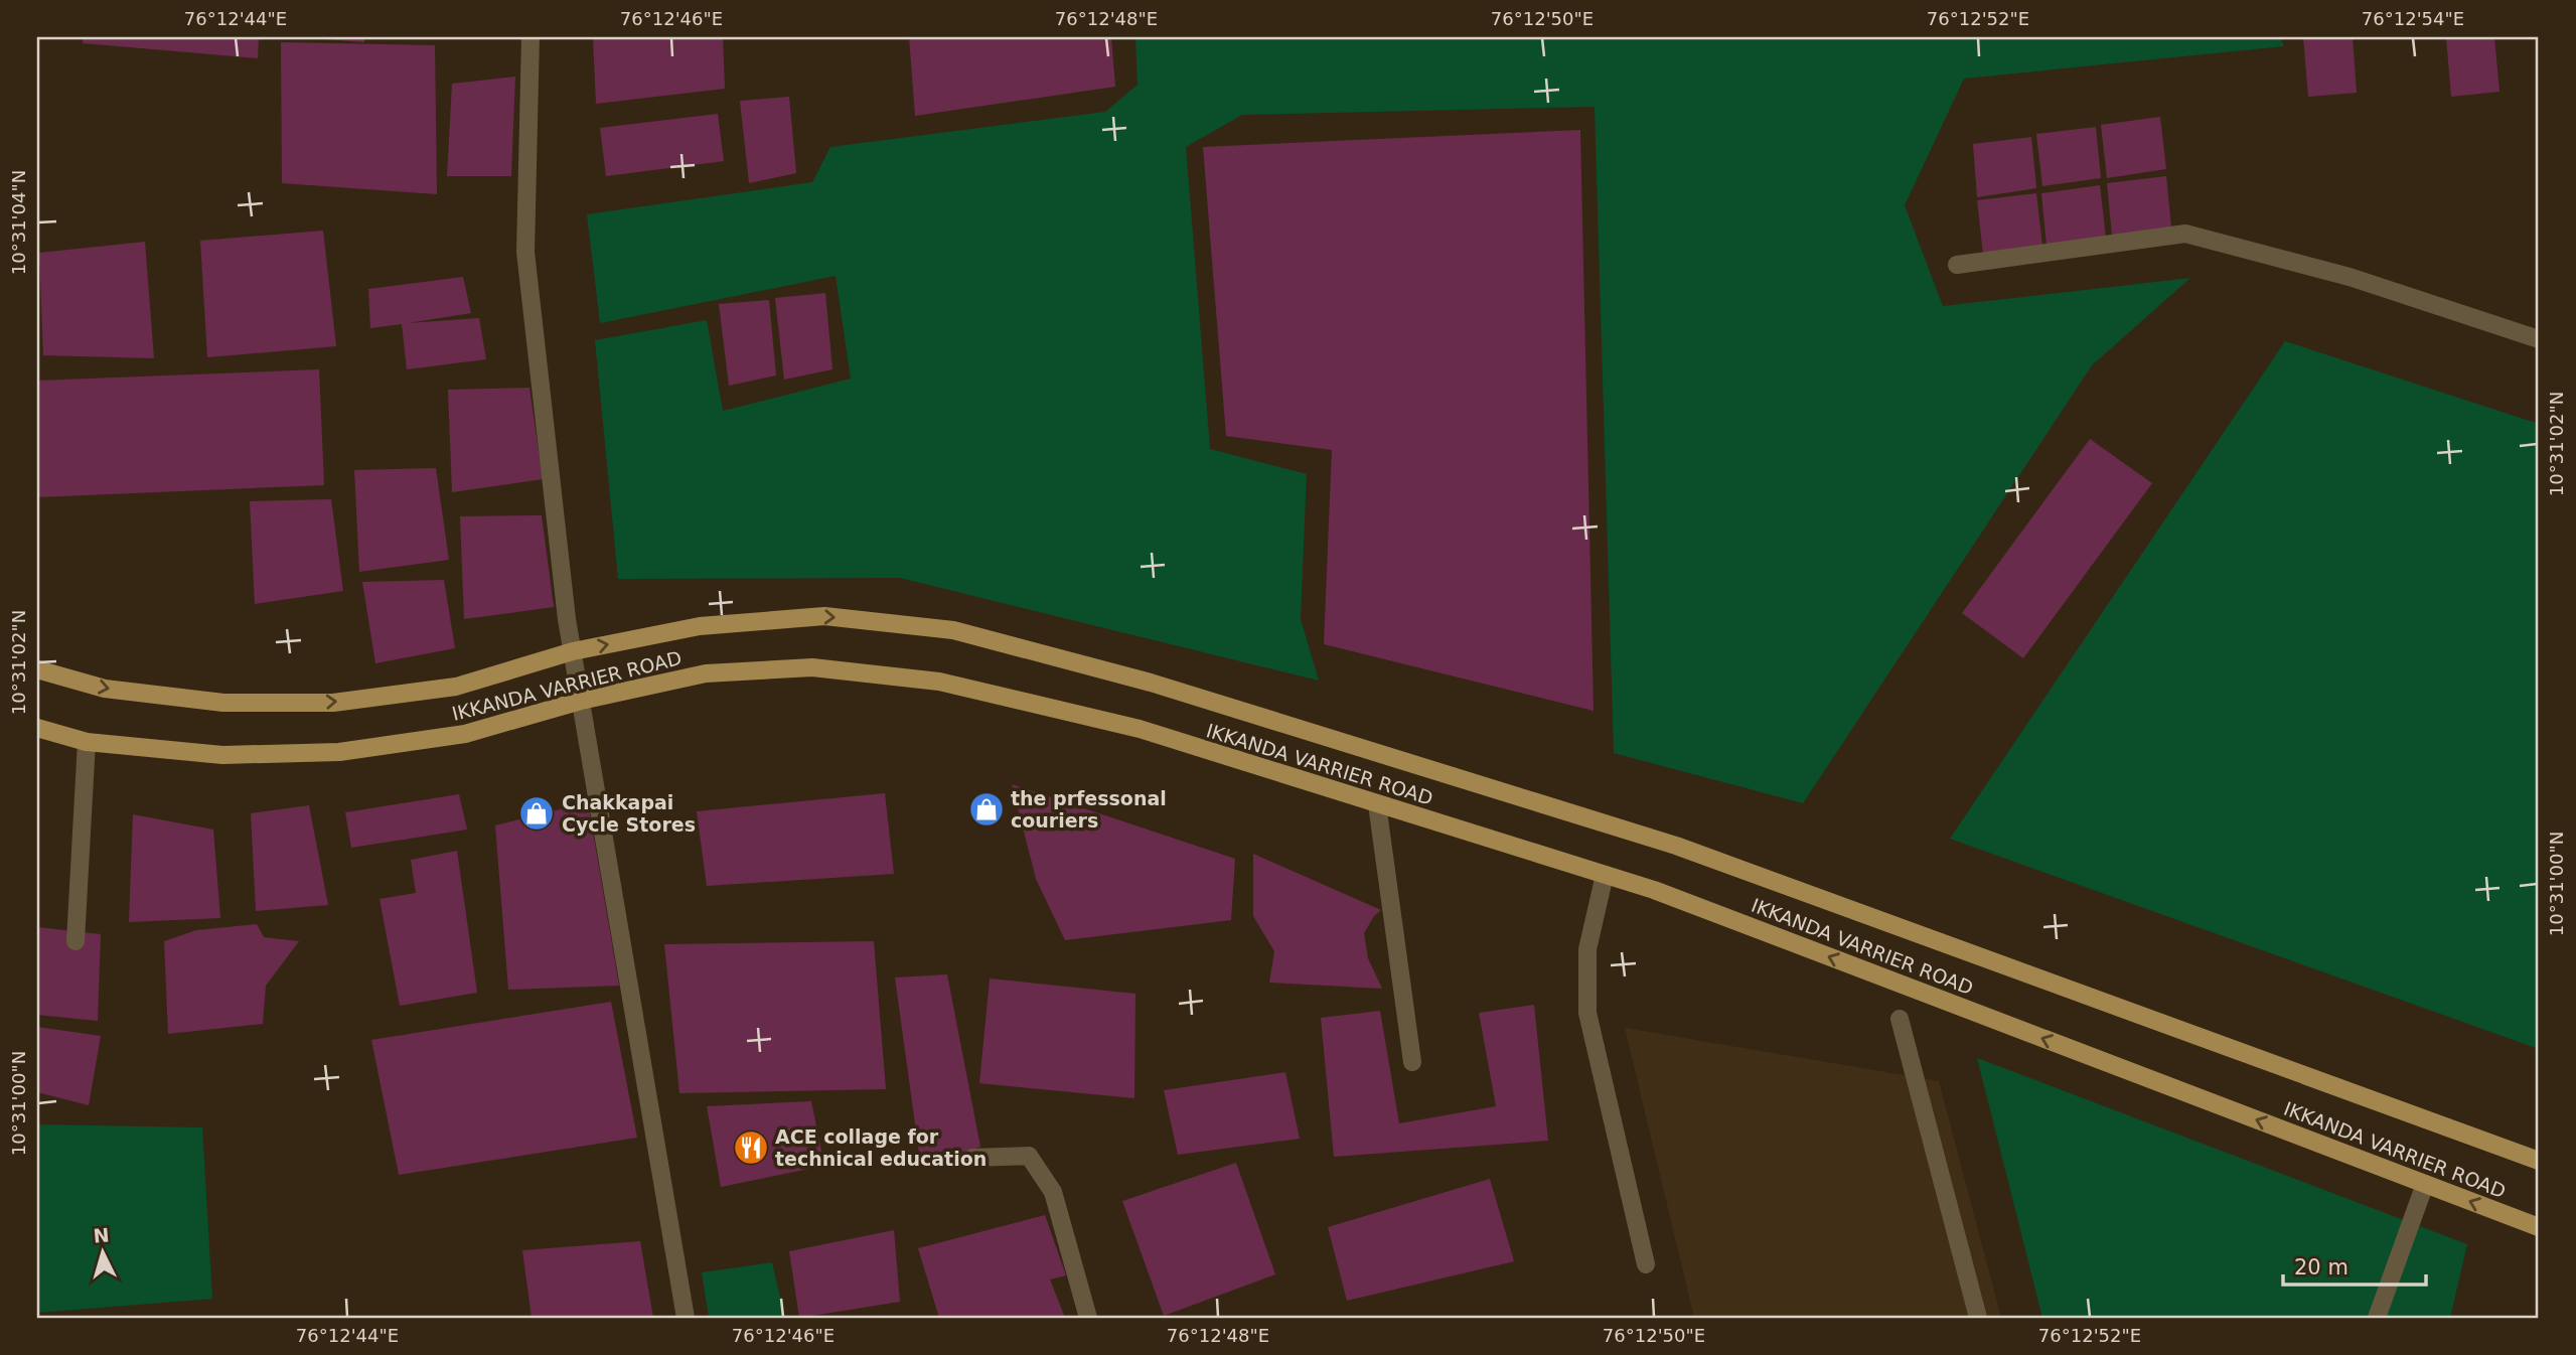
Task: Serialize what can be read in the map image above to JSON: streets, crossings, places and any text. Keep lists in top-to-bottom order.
{
  "streets": {
    "main road": ["IKKANDA VARRIER ROAD"]
  },
  "places": {
    "shop": ["the prfessonal couriers", "Chakkapai Cycle Stores"],
    "restaurant": ["ACE collage for technical education"]
  },
  "scale_bar": "20 m",
  "north": "top",
  "coordinates": [
    "76°12'44\"E",
    "76°12'46\"E",
    "76°12'48\"E",
    "76°12'50\"E",
    "76°12'52\"E",
    "76°12'54\"E",
    "10°31'04\"N",
    "10°31'02\"N",
    "10°31'00\"N"
  ]
}
